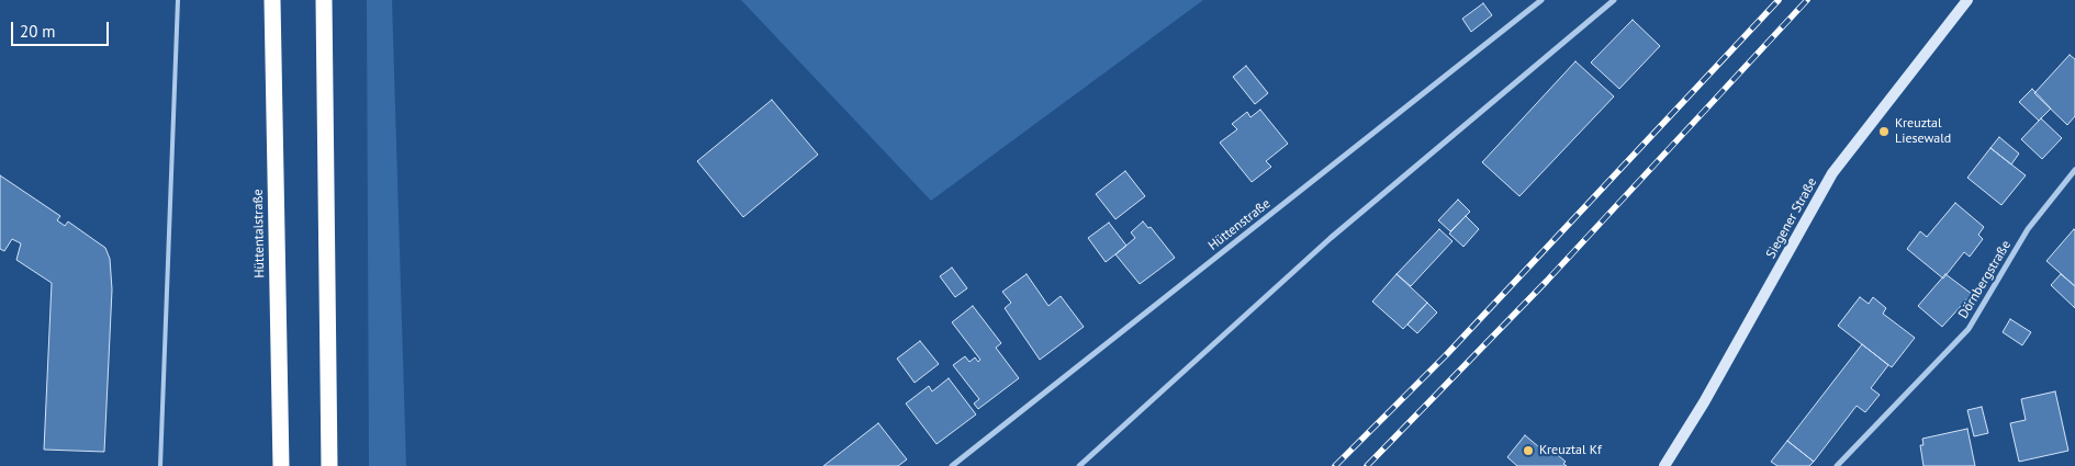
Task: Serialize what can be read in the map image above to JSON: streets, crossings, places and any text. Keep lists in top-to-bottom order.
{
  "streets": {
    "highway": ["Hüttentalstraße"],
    "main road": ["Siegener Straße"],
    "street": ["Hüttenstraße", "Dörnbergstraße"]
  },
  "places": ["Kreuztal Liesewald", "Kreuztal Kf"],
  "scale_bar": "20 m"
}
